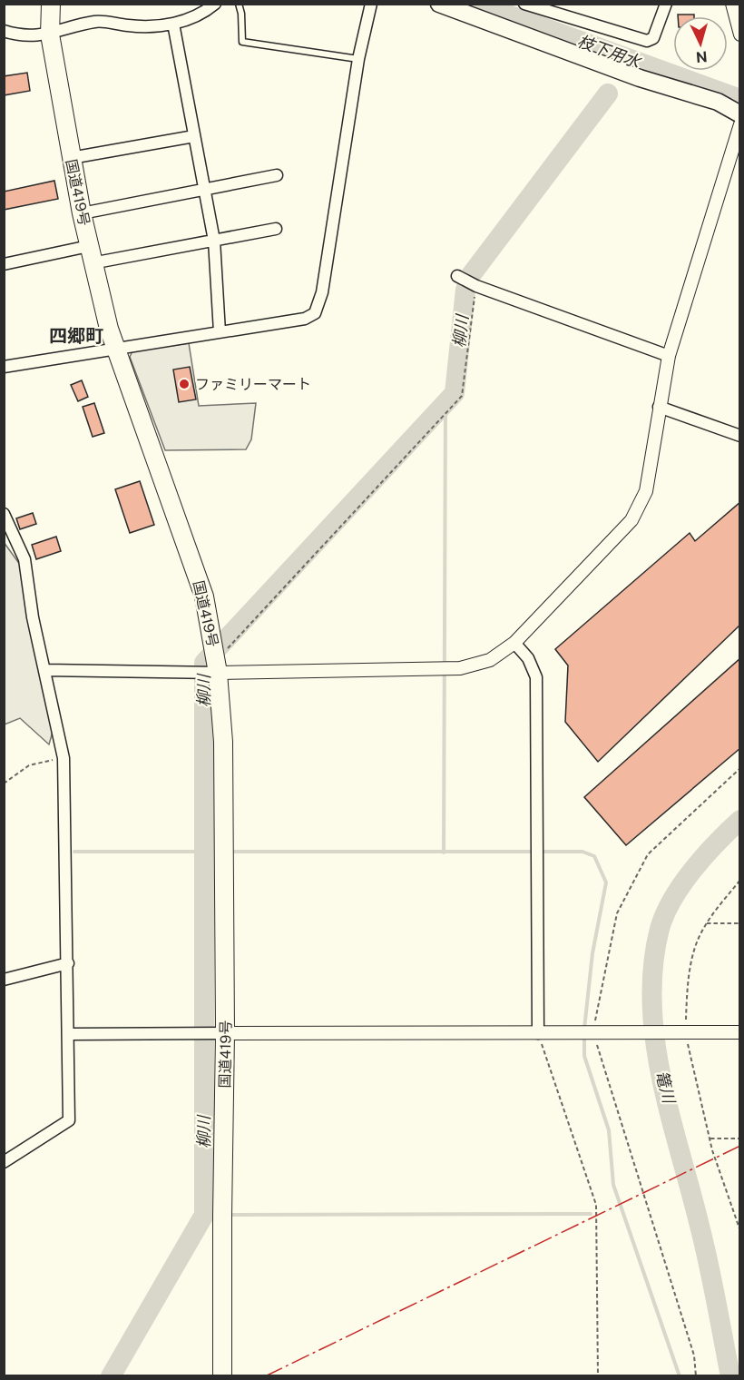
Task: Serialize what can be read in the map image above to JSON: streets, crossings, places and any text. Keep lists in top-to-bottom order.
{
  "streets": {
    "highway": ["国道419号"]
  },
  "districts": ["四郷町"],
  "water": ["枝下用水", "柳川", "篭川"],
  "places": ["ファミリーマート"],
  "north": "bottom"
}
